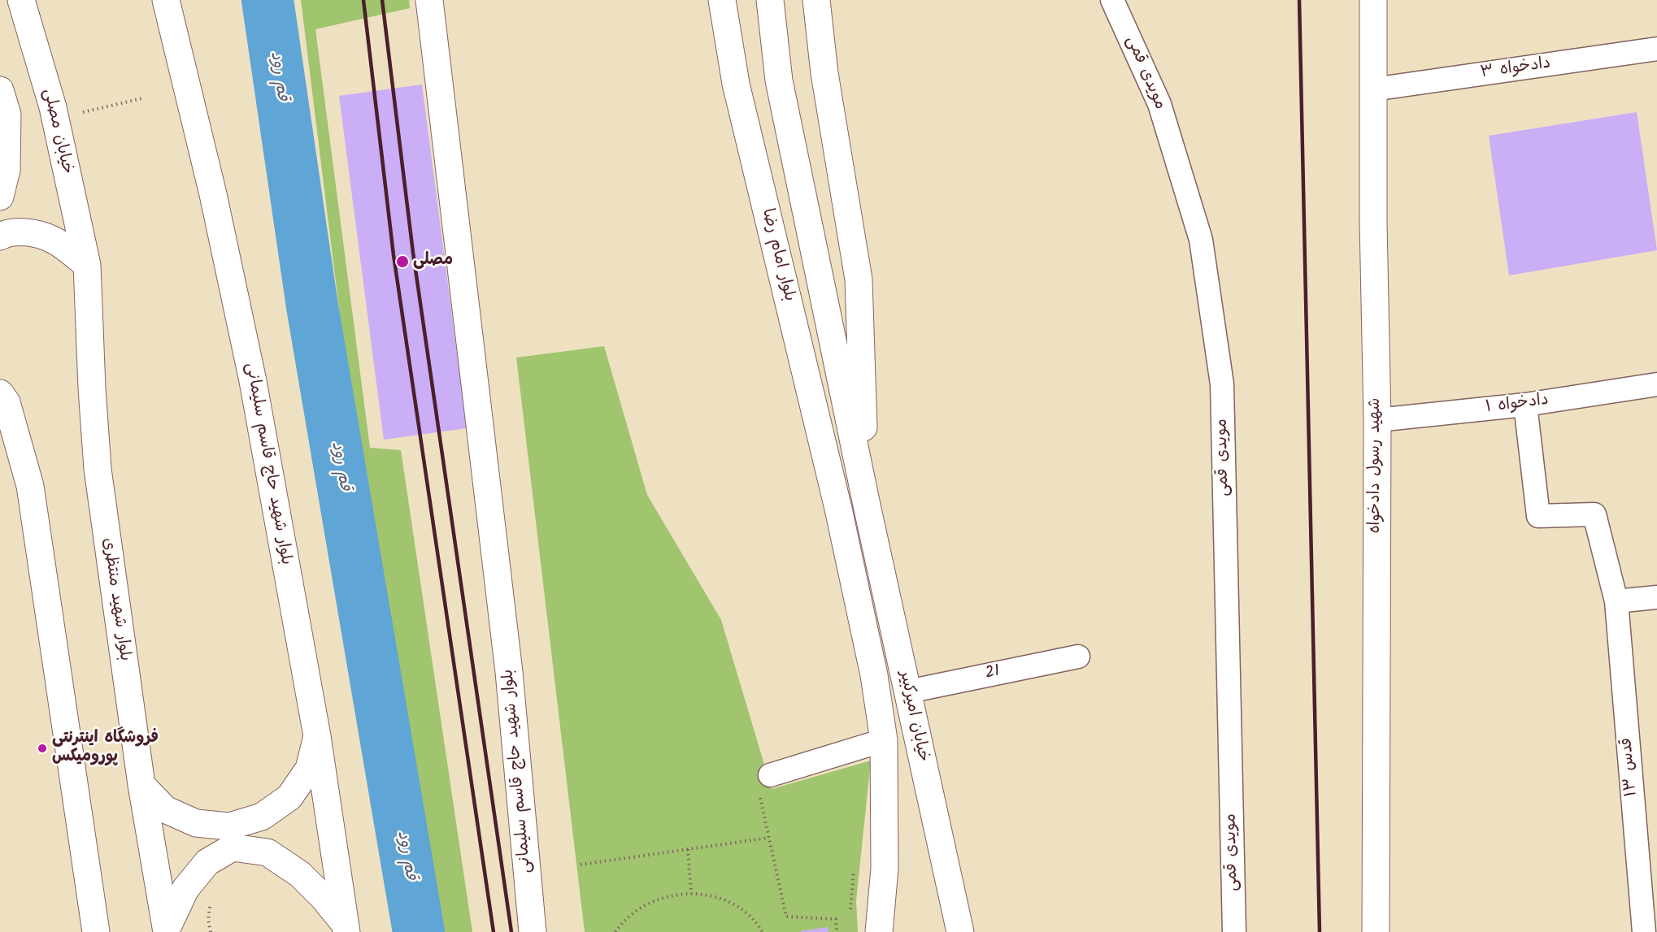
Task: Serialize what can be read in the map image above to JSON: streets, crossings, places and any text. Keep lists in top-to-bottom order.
{
  "streets": {
    "main road": [
      "خیابان مصلی",
      "بلوار امام رضا",
      "بلوار شهید حاج قاسم سلیمانی",
      "شهید رسول دادخواه",
      "بلوار شهید منتظری",
      "خیابان امیرکبیر"
    ],
    "street": [
      "دادخواه ۳",
      "مویدی قمی",
      "دادخواه ۱",
      "21",
      "قدس ۱۳"
    ]
  },
  "crossings": [
    ["دادخواه ۳", "شهید رسول دادخواه"],
    ["خیابان مصلی", "بلوار شهید منتظری"],
    ["بلوار امام رضا", "خیابان امیرکبیر"],
    ["دادخواه ۱", "شهید رسول دادخواه"],
    ["دادخواه ۱", "قدس ۱۳"],
    ["21", "خیابان امیرکبیر"]
  ],
  "water": ["قم رود"],
  "places": ["مصلی", "فروشگاه اینترنتی پورومیکس"]
}
